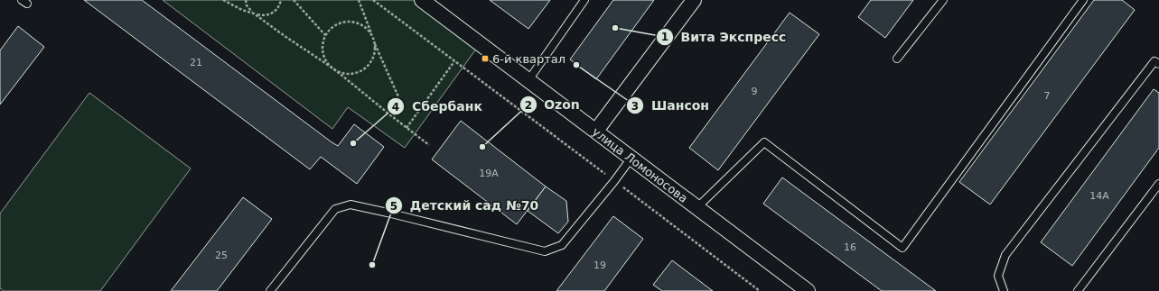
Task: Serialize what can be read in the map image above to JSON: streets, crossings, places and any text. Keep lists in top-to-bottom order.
{
  "streets": {
    "street": ["улица Ломоносова"]
  },
  "places": {
    "other": [
      "Вита Экспресс",
      "Шансон",
      "Сбербанк",
      "Ozon",
      "Детский сад №70"
    ],
    "transit": ["6-й квартал"]
  },
  "house_numbers": [
    "21",
    "9",
    "7",
    "19А",
    "14А",
    "16",
    "25",
    "19"
  ]
}
